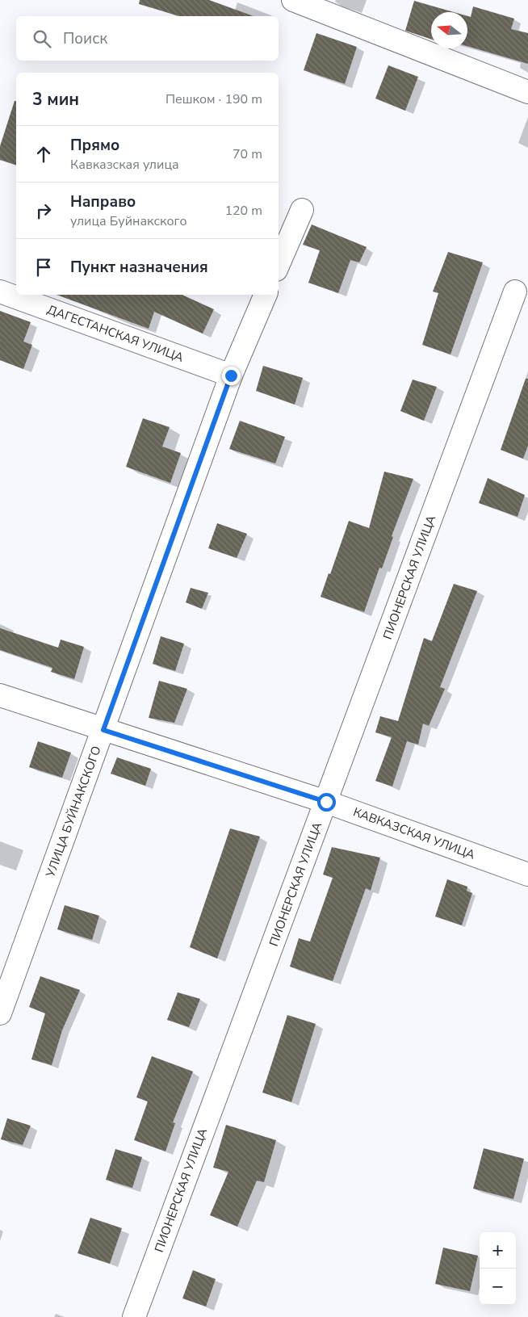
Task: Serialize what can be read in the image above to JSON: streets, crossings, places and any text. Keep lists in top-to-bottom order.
{
  "streets": {
    "street": [
      "ДАГЕСТАНСКАЯ УЛИЦА",
      "ПИОНЕРСКАЯ УЛИЦА",
      "УЛИЦА БУЙНАКСКОГО",
      "КАВКАЗСКАЯ УЛИЦА"
    ]
  },
  "crossings": [
    ["ДАГЕСТАНСКАЯ УЛИЦА", "УЛИЦА БУЙНАКСКОГО"],
    ["ПИОНЕРСКАЯ УЛИЦА", "КАВКАЗСКАЯ УЛИЦА"],
    ["УЛИЦА БУЙНАКСКОГО", "КАВКАЗСКАЯ УЛИЦА"]
  ],
  "north": "left",
  "page": {
    "search": "Поиск",
    "heading": ["3 мин", "Пешком · 190 m"],
    "list": [
      ["Прямо", "Кавказская улица", "70 m"],
      ["Направо", "улица Буйнакского", "120 m"],
      "Пункт назначения"
    ],
    "map_buttons": ["+", "−"]
  }
}
